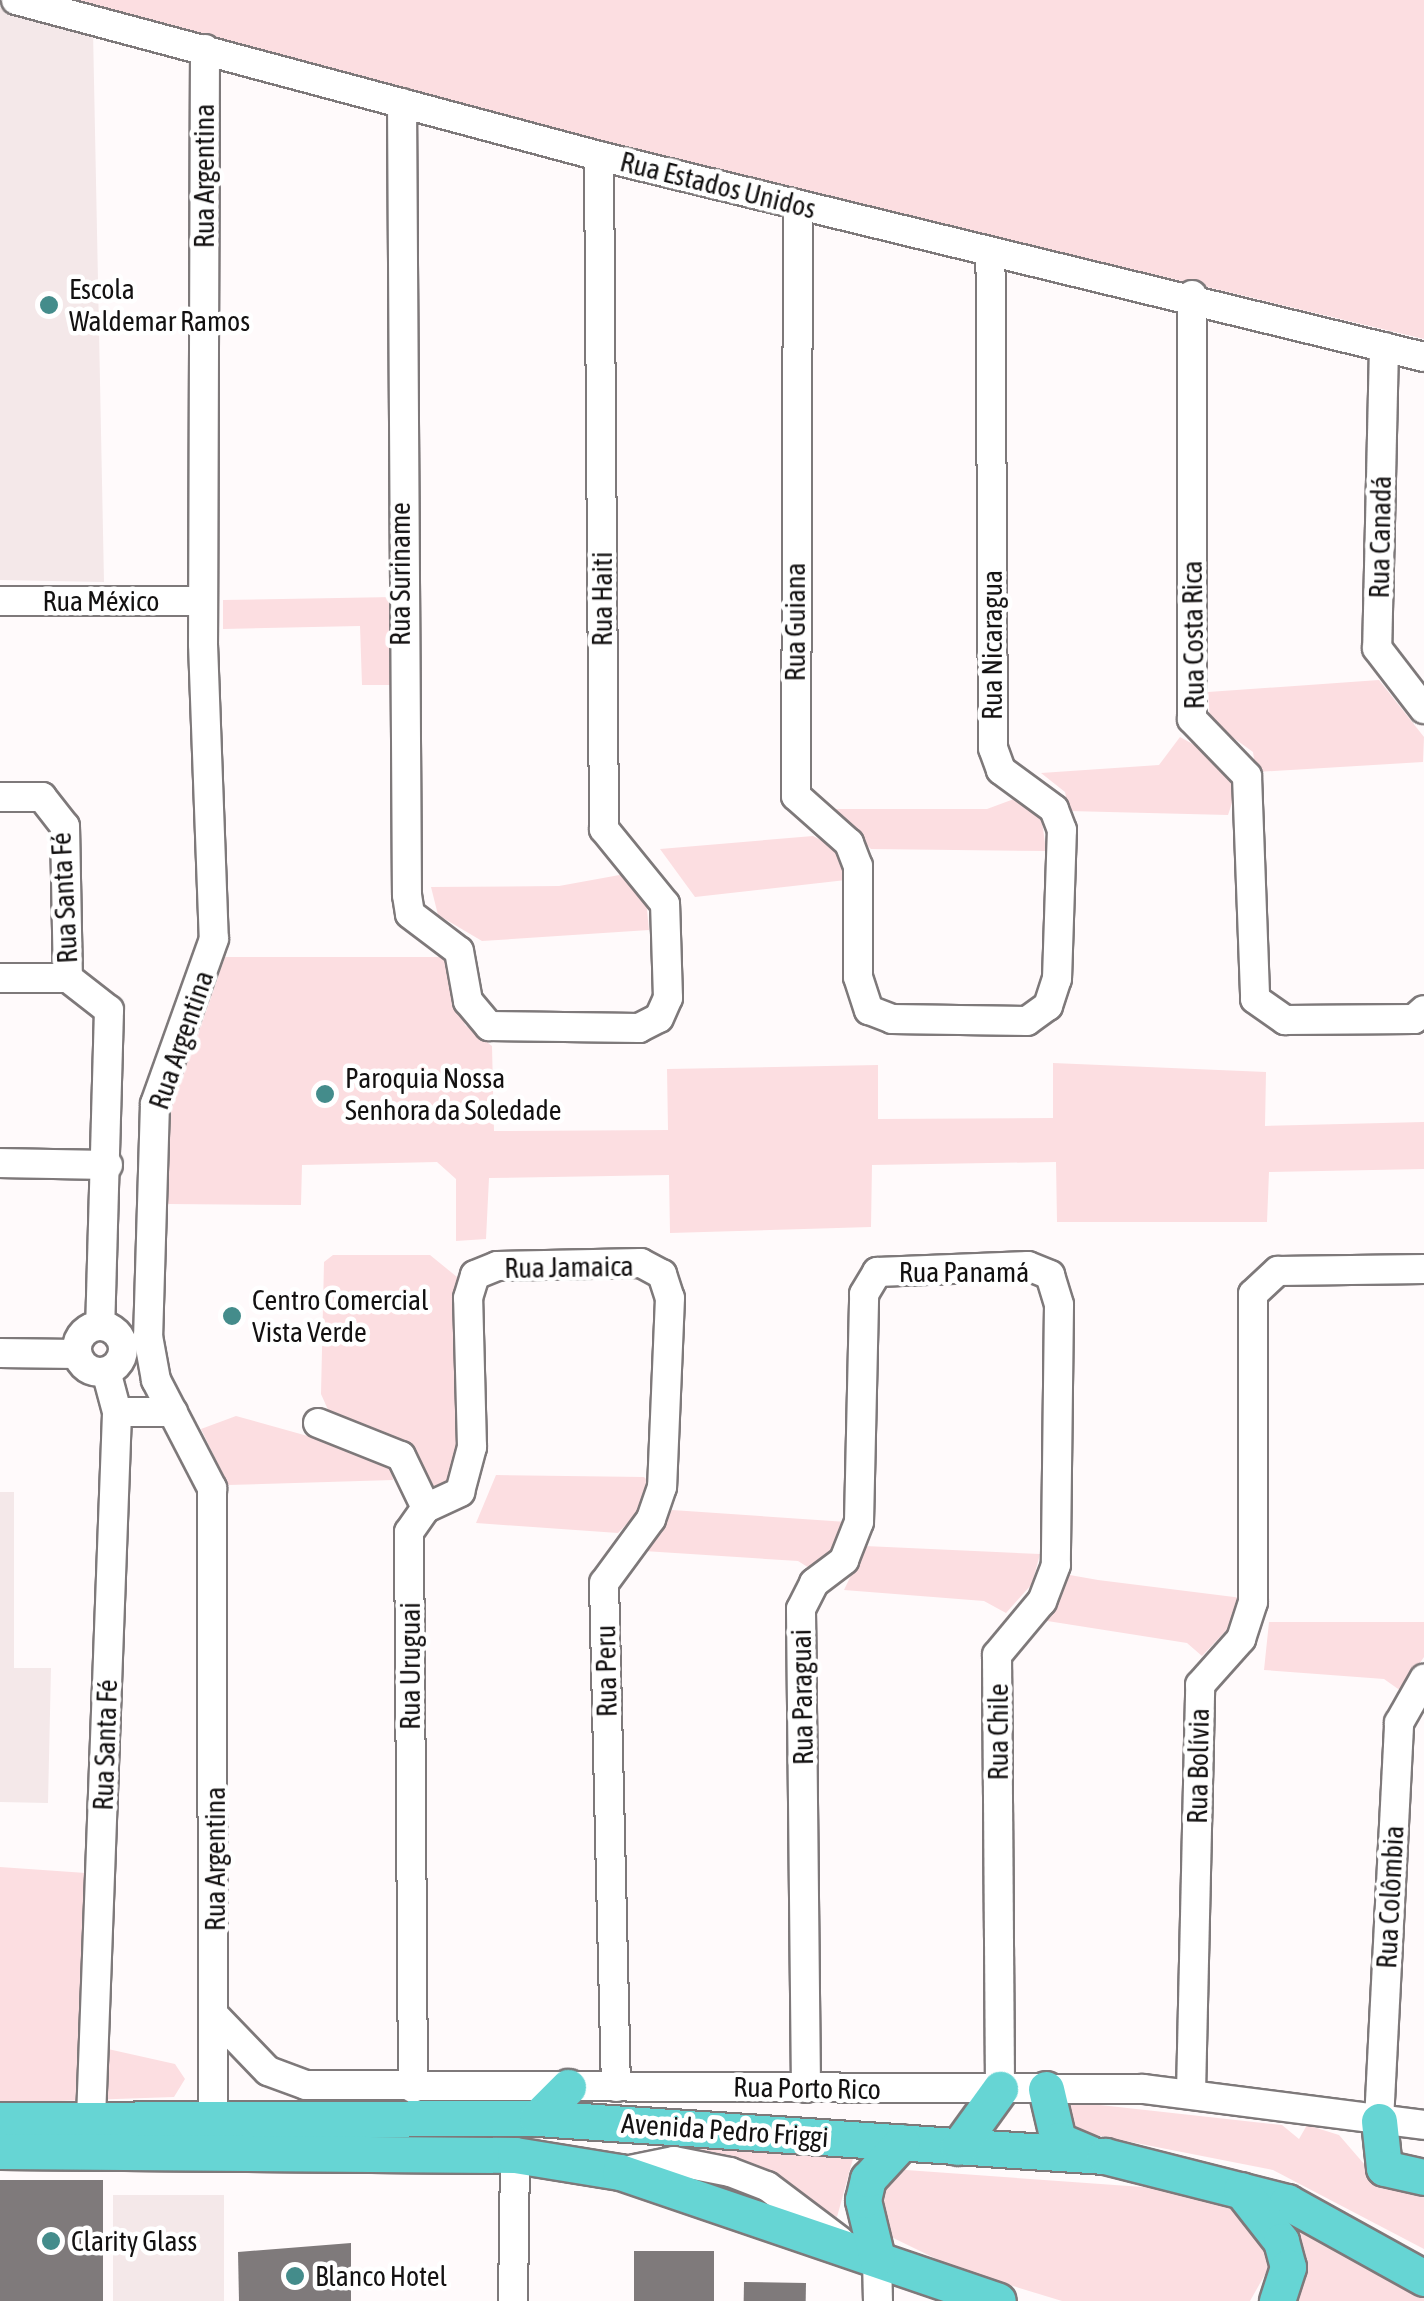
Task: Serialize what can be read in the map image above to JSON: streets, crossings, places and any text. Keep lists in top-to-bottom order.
{
  "streets": {
    "main road": ["Avenida Pedro Friggi"],
    "street": [
      "Rua Argentina",
      "Rua Estados Unidos",
      "Rua Canadá",
      "Rua Suriname",
      "Rua Haiti",
      "Rua México",
      "Rua Guiana",
      "Rua Costa Rica",
      "Rua Nicaragua",
      "Rua Santa Fé",
      "Rua Jamaica",
      "Rua Panamá",
      "Rua Uruguai",
      "Rua Peru",
      "Rua Paraguai",
      "Rua Chile",
      "Rua Bolívia",
      "Rua Colômbia",
      "Rua Porto Rico"
    ]
  },
  "crossings": [
    ["Rua Argentina", "Rua Estados Unidos"],
    ["Rua Argentina", "Rua México"],
    ["Rua Argentina", "Rua Santa Fé"],
    ["Rua Argentina", "Rua Porto Rico"],
    ["Rua Argentina", "Avenida Pedro Friggi"],
    ["Rua Estados Unidos", "Rua Canadá"],
    ["Rua Estados Unidos", "Rua Suriname"],
    ["Rua Estados Unidos", "Rua Haiti"],
    ["Rua Estados Unidos", "Rua Guiana"],
    ["Rua Estados Unidos", "Rua Costa Rica"],
    ["Rua Estados Unidos", "Rua Nicaragua"],
    ["Rua Suriname", "Rua Haiti"],
    ["Rua Guiana", "Rua Nicaragua"],
    ["Rua Santa Fé", "Avenida Pedro Friggi"],
    ["Rua Jamaica", "Rua Uruguai"],
    ["Rua Jamaica", "Rua Peru"],
    ["Rua Panamá", "Rua Paraguai"],
    ["Rua Panamá", "Rua Chile"],
    ["Rua Uruguai", "Rua Porto Rico"],
    ["Rua Peru", "Rua Porto Rico"],
    ["Rua Paraguai", "Rua Porto Rico"],
    ["Rua Chile", "Rua Porto Rico"],
    ["Rua Bolívia", "Rua Porto Rico"],
    ["Rua Colômbia", "Rua Porto Rico"]
  ],
  "places": [
    "Escola Waldemar Ramos",
    "Paroquia Nossa Senhora da Soledade",
    "Centro Comercial Vista Verde",
    "Clarity Glass",
    "Blanco Hotel"
  ]
}
